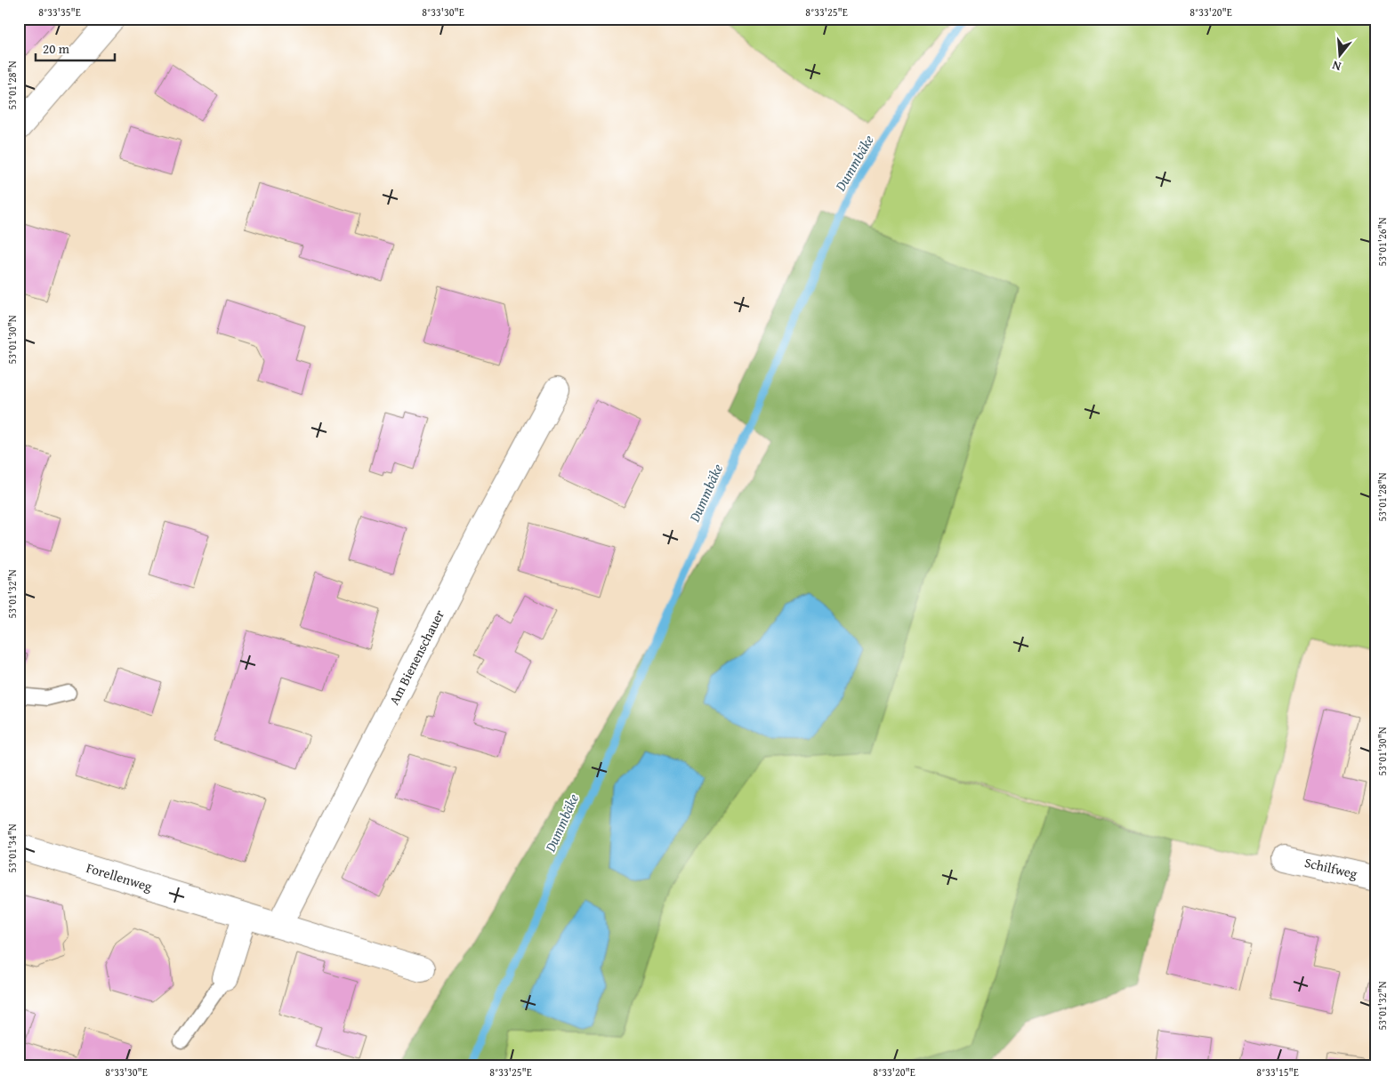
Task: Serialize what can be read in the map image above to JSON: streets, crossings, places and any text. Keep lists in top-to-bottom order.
{
  "streets": {
    "street": ["Am Bienenschauer", "Schilfweg", "Forellenweg"]
  },
  "crossings": [
    ["Am Bienenschauer", "Forellenweg"]
  ],
  "water": ["Dummbäke"],
  "scale_bar": "20 m",
  "north": "bottom",
  "coordinates": [
    "8°33'35\"E",
    "8°33'30\"E",
    "8°33'25\"E",
    "8°33'20\"E",
    "53°01'28\"N",
    "53°01'26\"N",
    "53°01'30\"N",
    "53°01'32\"N",
    "53°01'34\"N",
    "8°33'15\"E"
  ]
}
